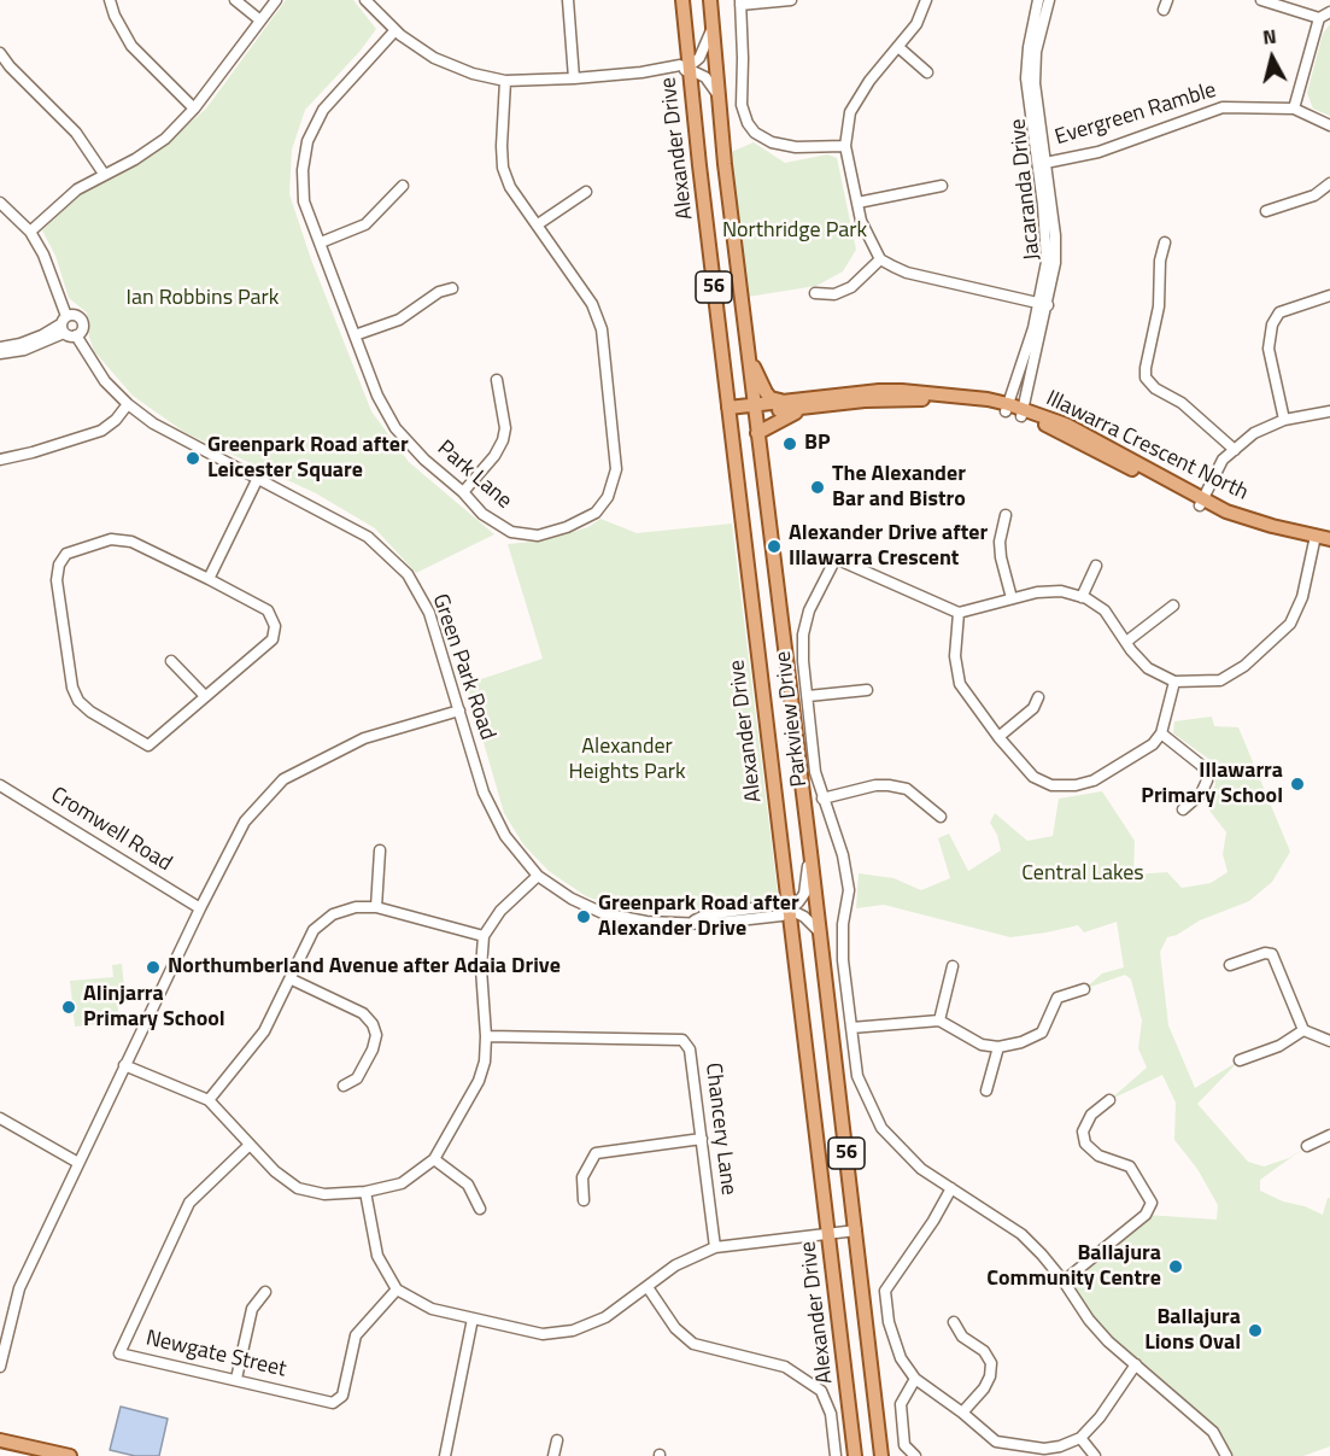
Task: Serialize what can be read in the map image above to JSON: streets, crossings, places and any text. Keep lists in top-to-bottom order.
{
  "streets": {
    "main road": ["Alexander Drive", "56", "Illawarra Crescent North"],
    "street": [
      "Evergreen Ramble",
      "Jacaranda Drive",
      "Park Lane",
      "Green Park Road",
      "Parkview Drive",
      "Cromwell Road",
      "Chancery Lane",
      "Newgate Street"
    ]
  },
  "crossings": [
    ["Evergreen Ramble", "Jacaranda Drive"],
    ["Alexander Drive", "Illawarra Crescent North"],
    ["Alexander Drive", "Green Park Road"],
    ["Jacaranda Drive", "Illawarra Crescent North"]
  ],
  "parks": [
    "Northridge Park",
    "Ian Robbins Park",
    "Alexander Heights Park",
    "Central Lakes"
  ],
  "places": [
    "BP",
    "Greenpark Road after Leicester Square",
    "The Alexander Bar and Bistro",
    "Alexander Drive after Illawarra Crescent",
    "Illawarra Primary School",
    "Greenpark Road after Alexander Drive",
    "Northumberland Avenue after Adaia Drive",
    "Alinjarra Primary School",
    "Ballajura Community Centre",
    "Ballajura Lions Oval"
  ],
  "north": "top"
}
